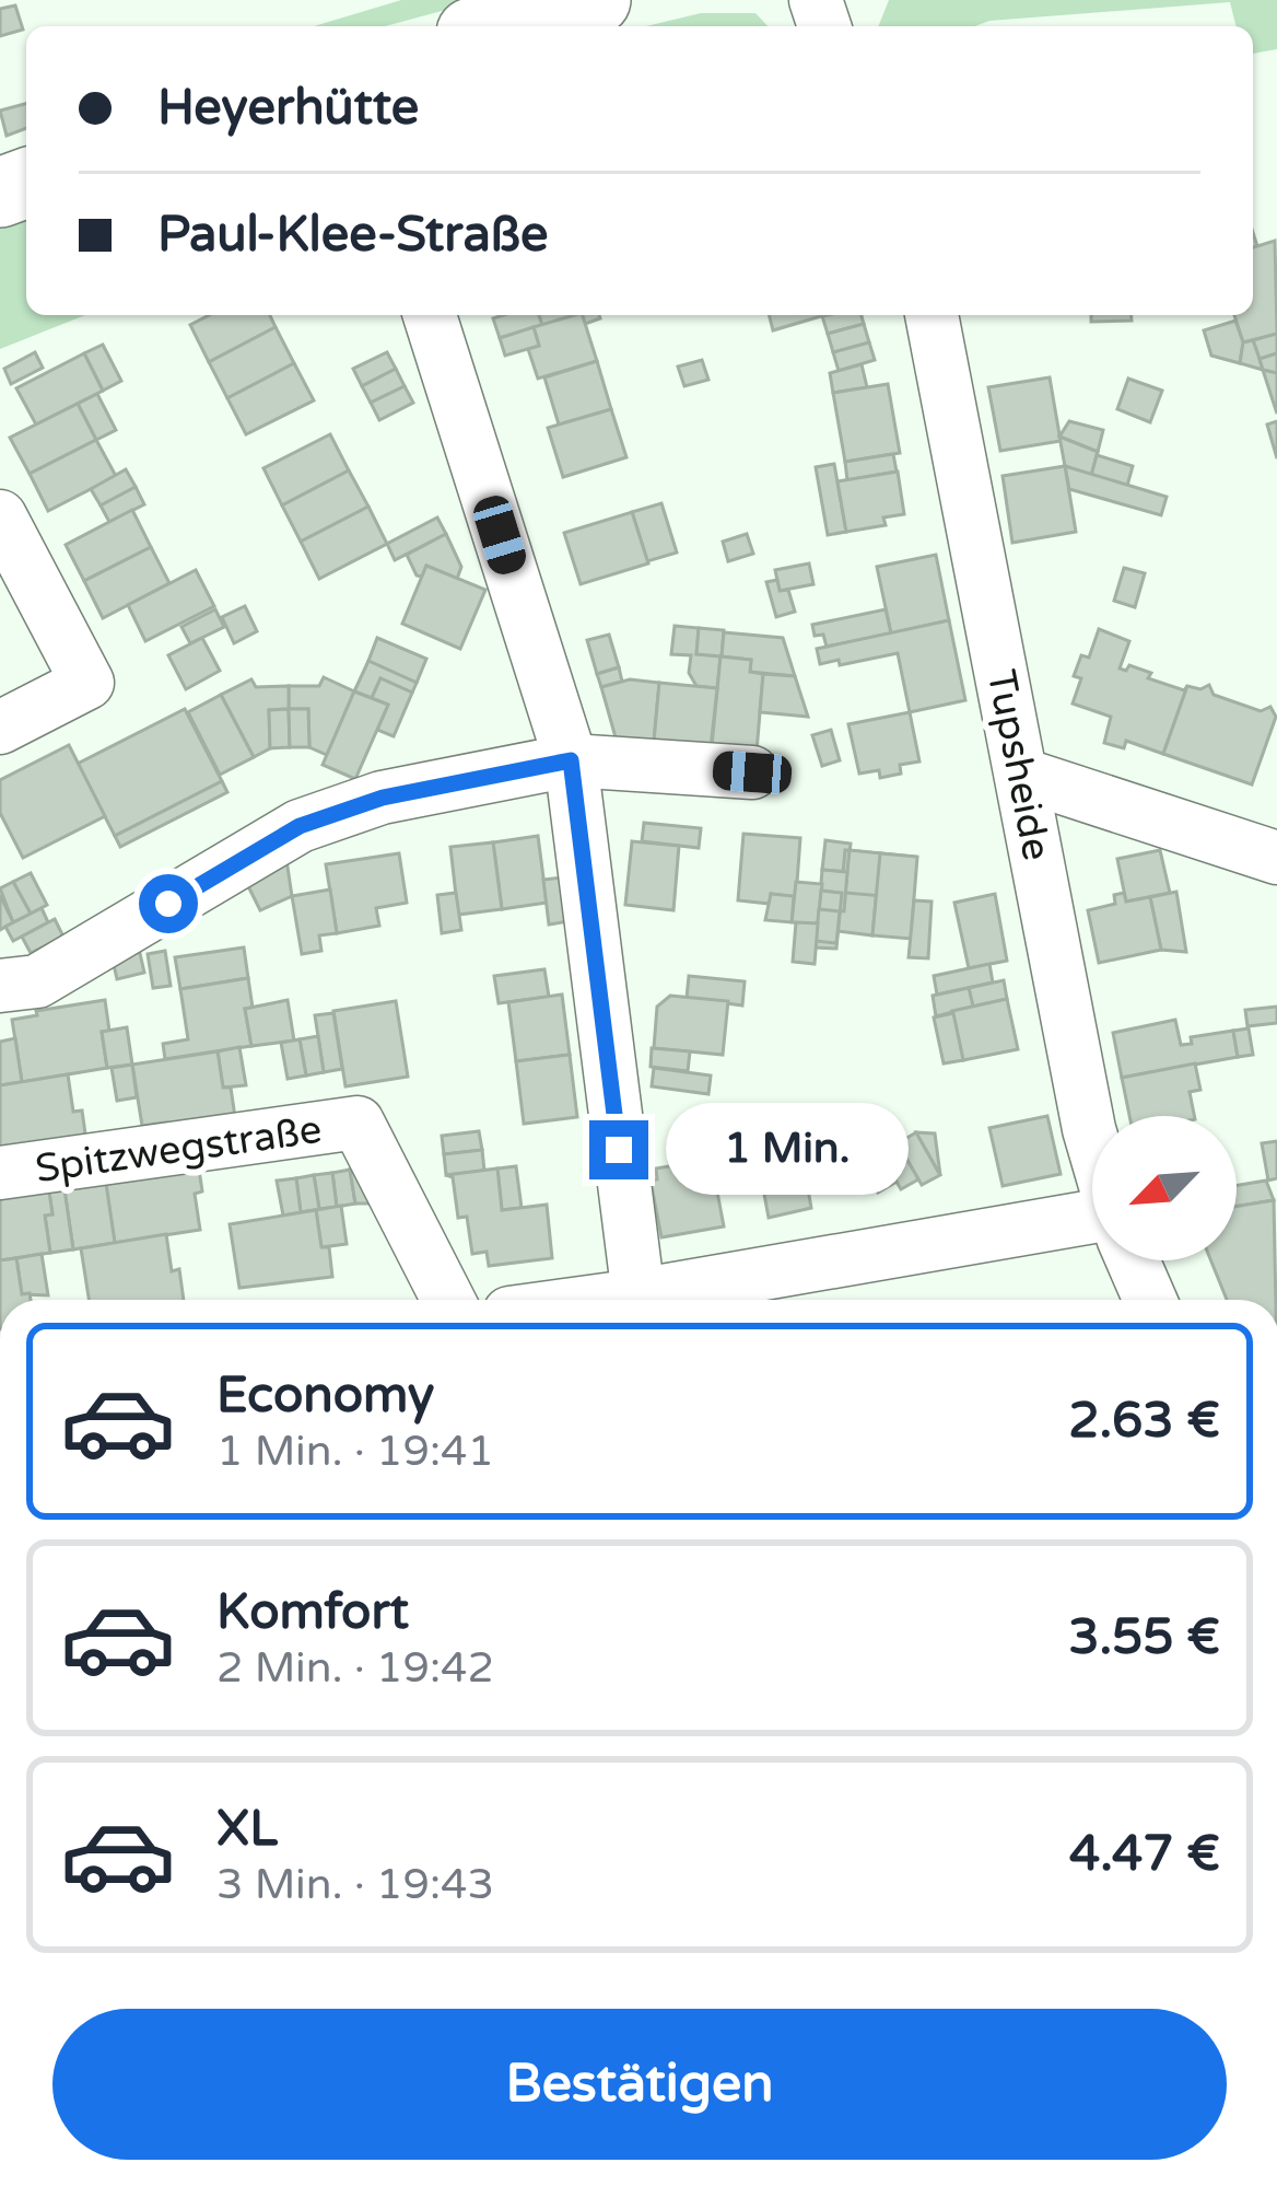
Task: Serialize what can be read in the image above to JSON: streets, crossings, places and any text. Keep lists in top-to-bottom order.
{
  "streets": {
    "street": ["Tupsheide", "Spitzwegstraße"]
  },
  "north": "bottom left",
  "page": {
    "banner": ["Heyerhütte", "Paul-Klee-Straße"],
    "bubble": "1 Min.",
    "list": [
      {
        "name": "Economy",
        "note": "1 Min. · 19:41",
        "value": "2.63 €"
      },
      {
        "name": "Komfort",
        "note": "2 Min. · 19:42",
        "value": "3.55 €"
      },
      {
        "name": "XL",
        "note": "3 Min. · 19:43",
        "value": "4.47 €"
      }
    ],
    "buttons": "Bestätigen"
  }
}
